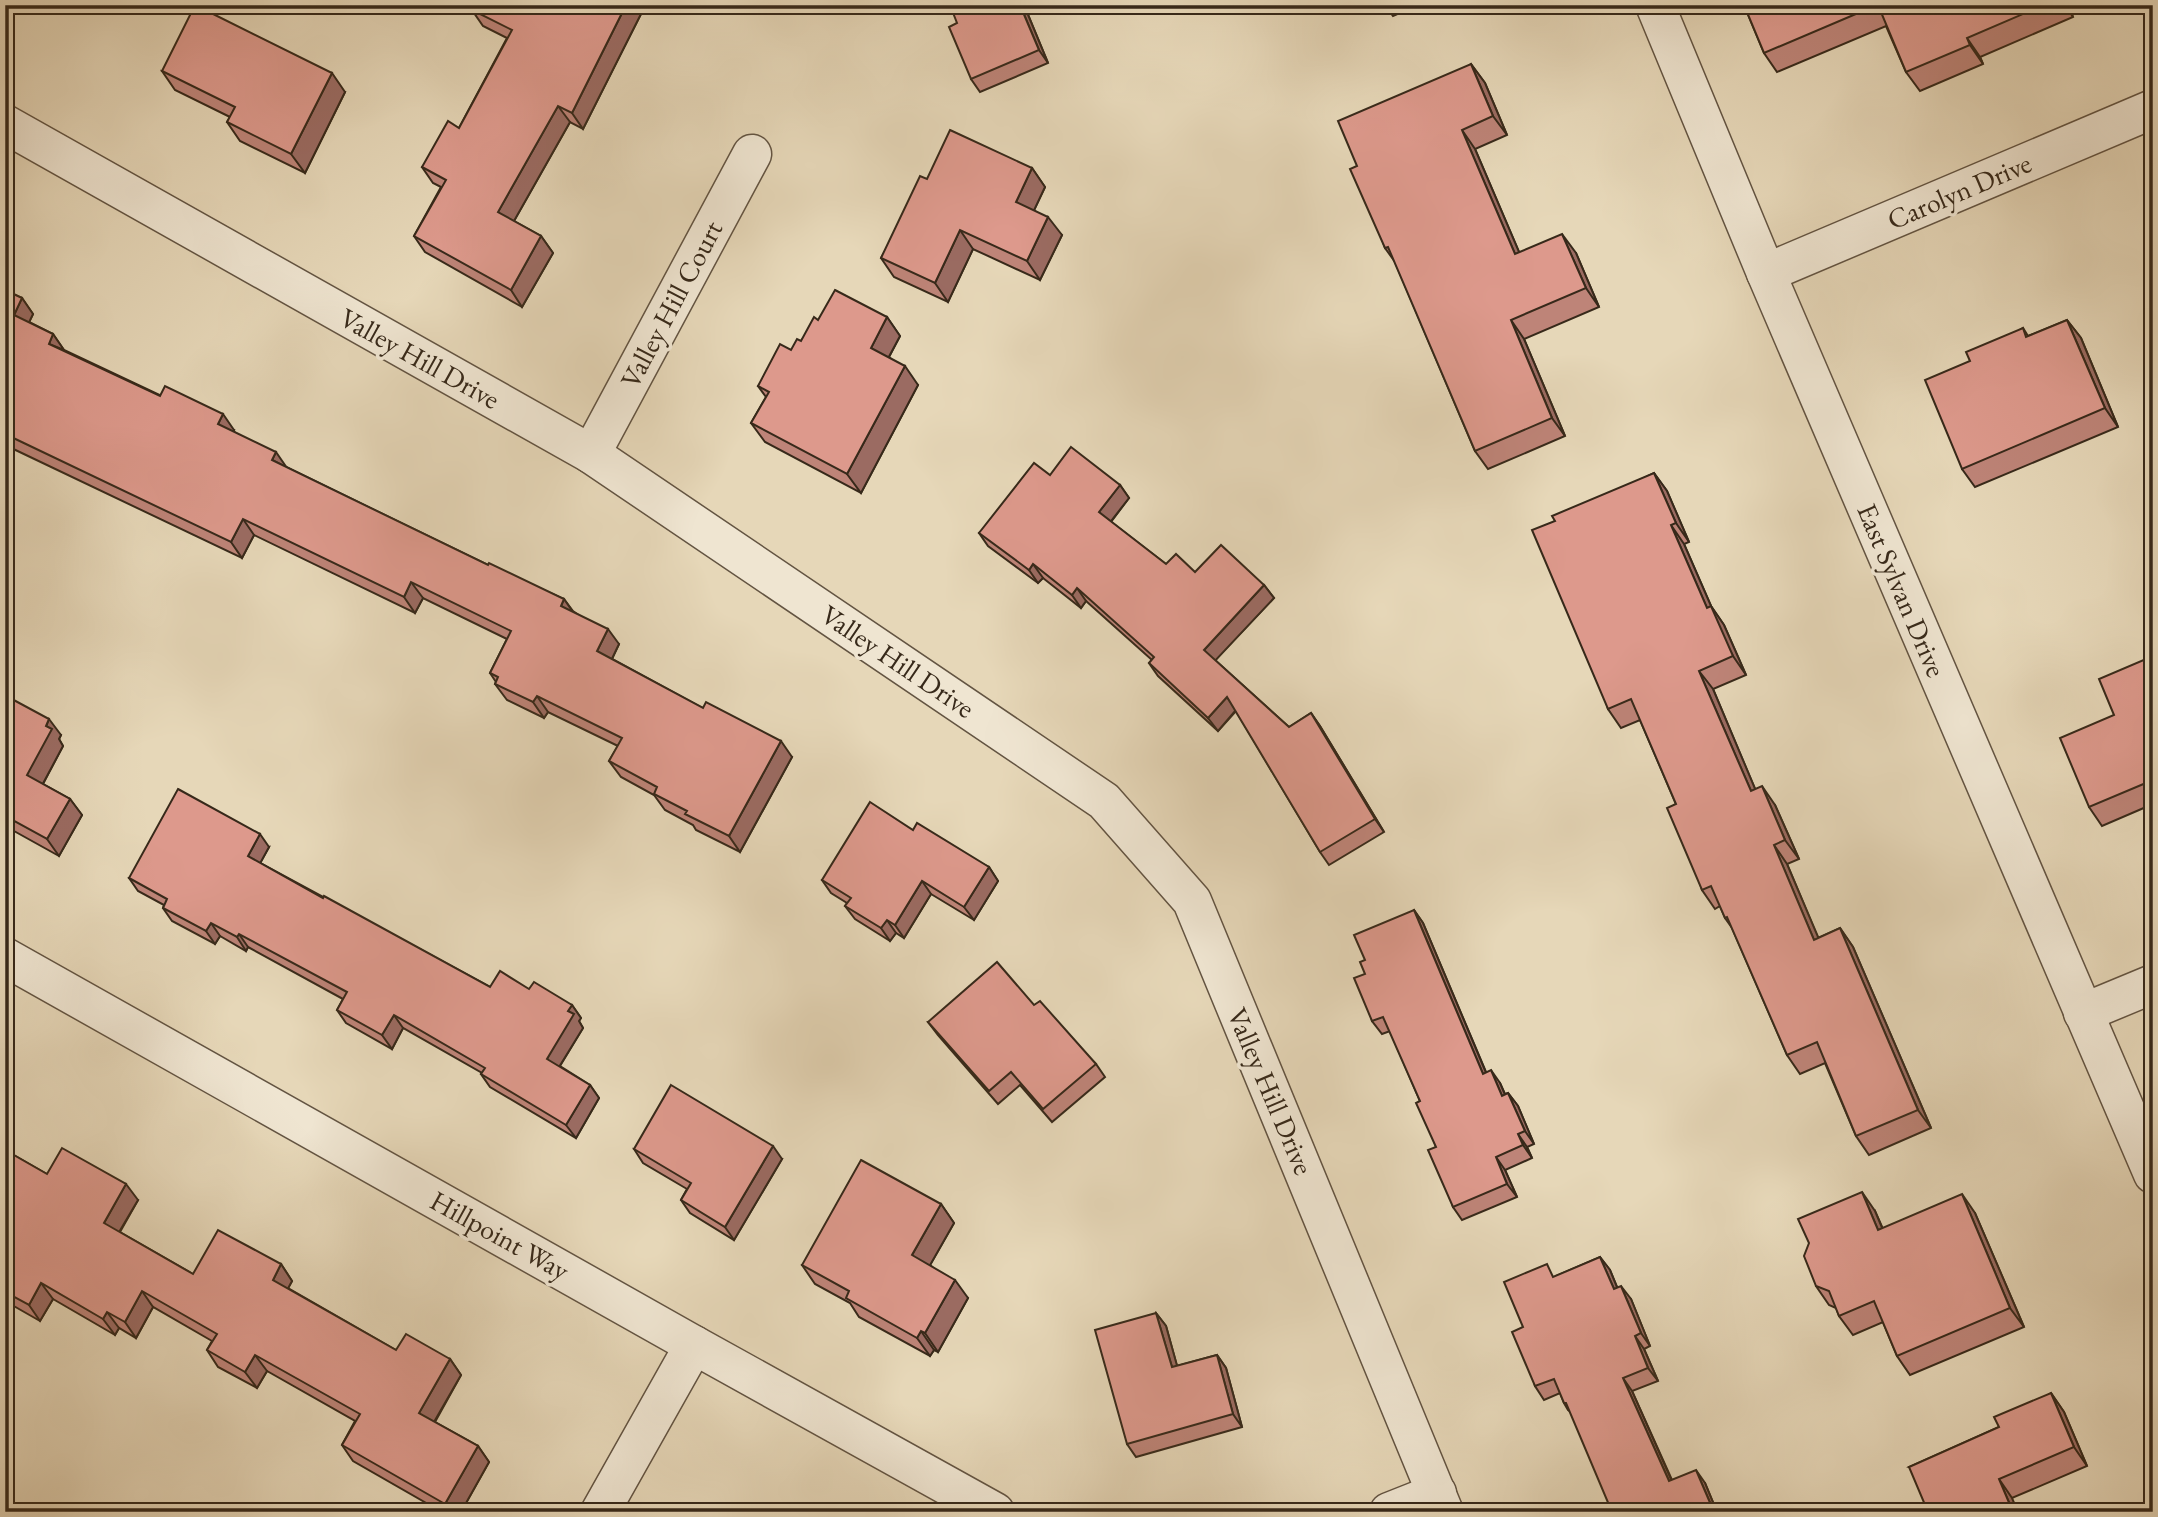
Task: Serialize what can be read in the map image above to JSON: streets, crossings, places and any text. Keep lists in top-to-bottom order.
{
  "streets": {
    "street": [
      "Carolyn Drive",
      "Valley Hill Court",
      "Valley Hill Drive",
      "East Sylvan Drive",
      "Hillpoint Way"
    ]
  },
  "crossings": [
    ["Carolyn Drive", "East Sylvan Drive"],
    ["Valley Hill Court", "Valley Hill Drive"]
  ]
}
